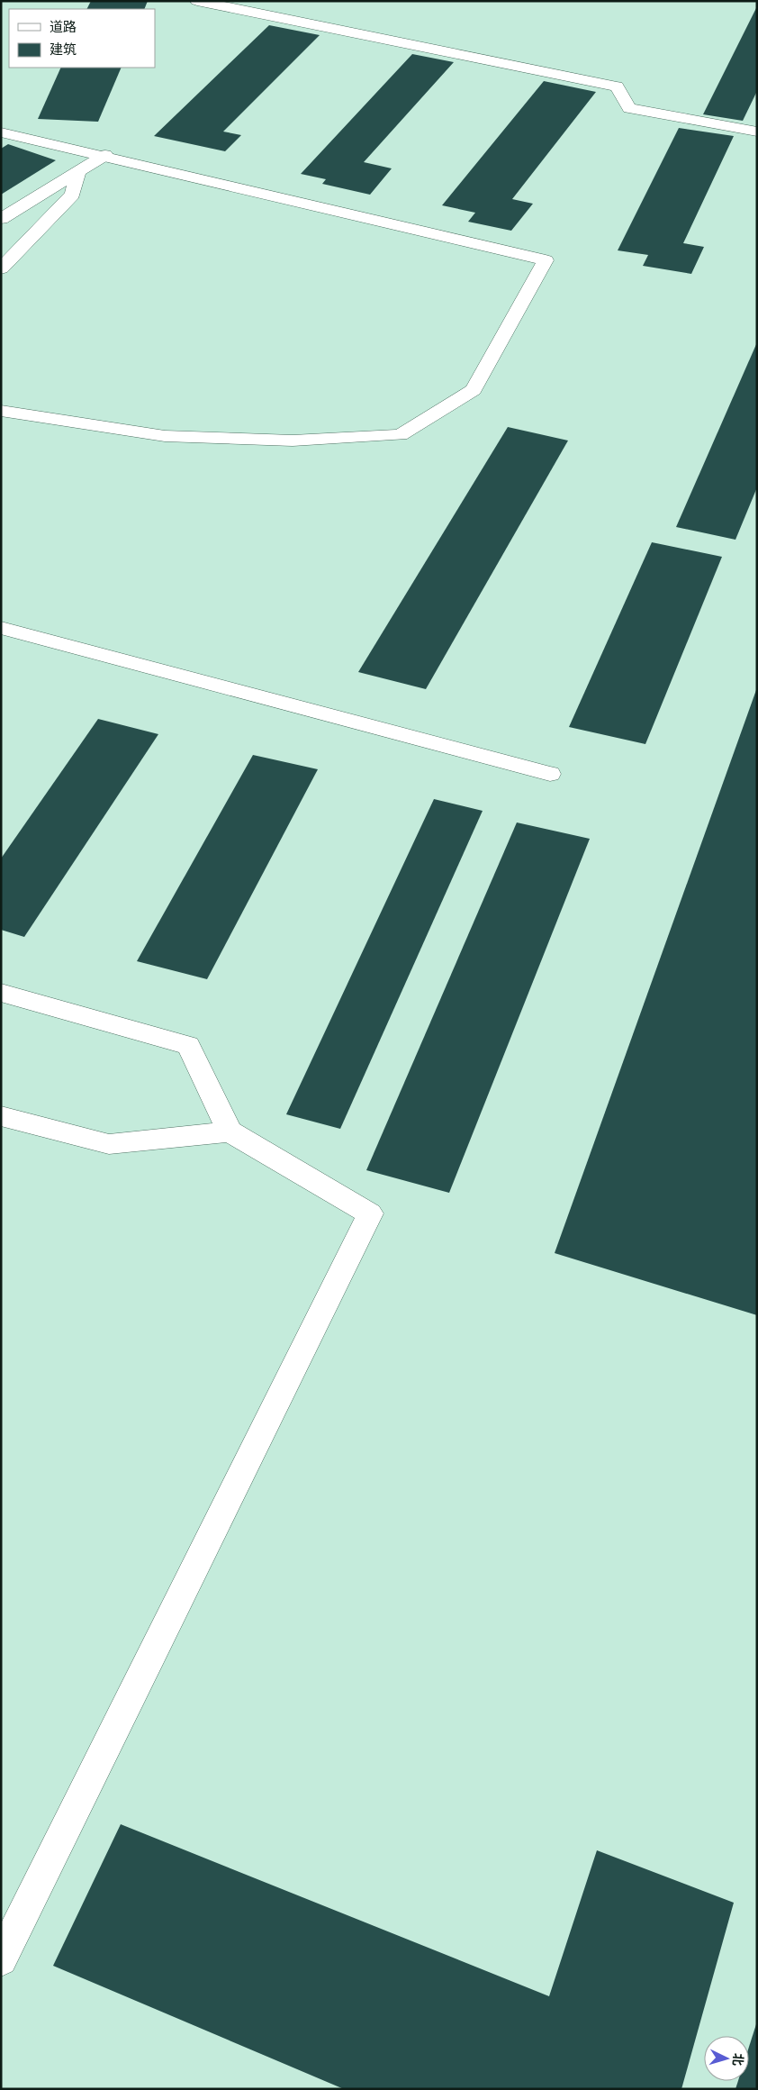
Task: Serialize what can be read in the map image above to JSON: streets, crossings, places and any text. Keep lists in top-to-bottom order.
{
  "legend": ["道路", "建筑"],
  "north": "right"
}
